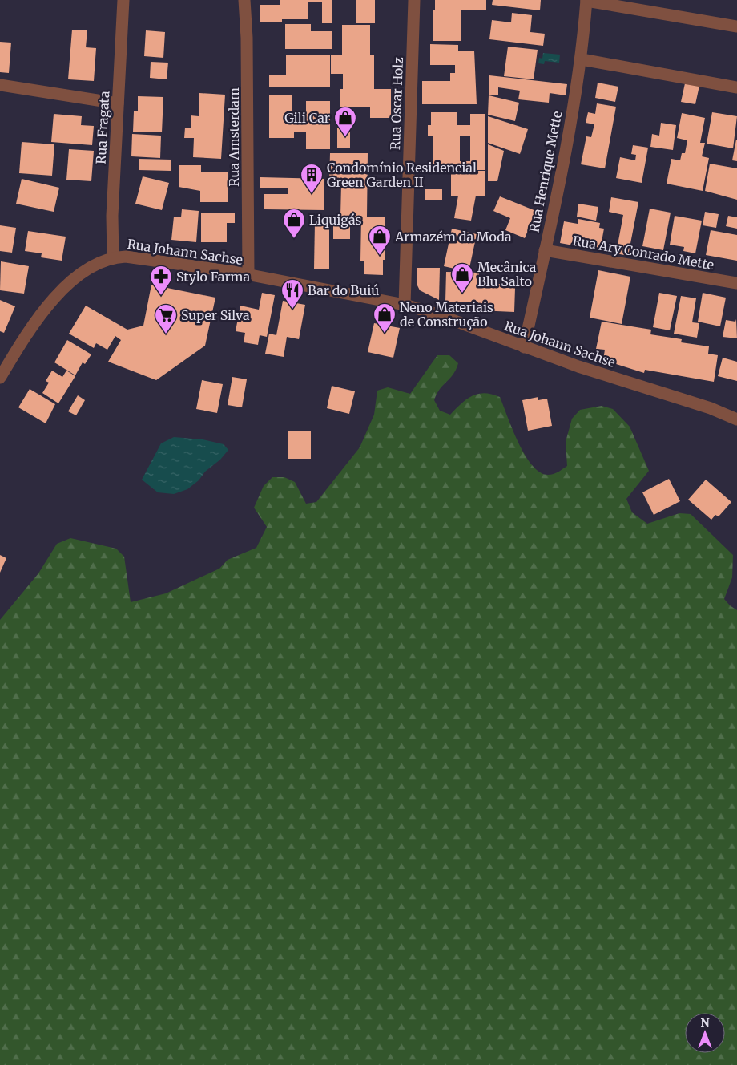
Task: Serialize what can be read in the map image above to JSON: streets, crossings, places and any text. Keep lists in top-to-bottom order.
{
  "streets": {
    "street": [
      "Rua Oscar Holz",
      "Rua Fragata",
      "Rua Amsterdam",
      "Rua Henrique Mette",
      "Rua Johann Sachse",
      "Rua Ary Conrado Mette"
    ]
  },
  "crossings": [
    ["Rua Oscar Holz", "Rua Johann Sachse"],
    ["Rua Fragata", "Rua Johann Sachse"],
    ["Rua Amsterdam", "Rua Johann Sachse"],
    ["Rua Henrique Mette", "Rua Johann Sachse"],
    ["Rua Henrique Mette", "Rua Ary Conrado Mette"]
  ],
  "places": {
    "shop": [
      "Gili Car",
      "Liquigás",
      "Armazém da Moda",
      "Mecânica Blu Salto",
      "Neno Materiais de Construção"
    ],
    "building": ["Condomínio Residencial Green Garden II"],
    "pharmacy": ["Stylo Farma"],
    "restaurant": ["Bar do Buiú"],
    "supermarket": ["Super Silva"]
  },
  "north": "top"
}
